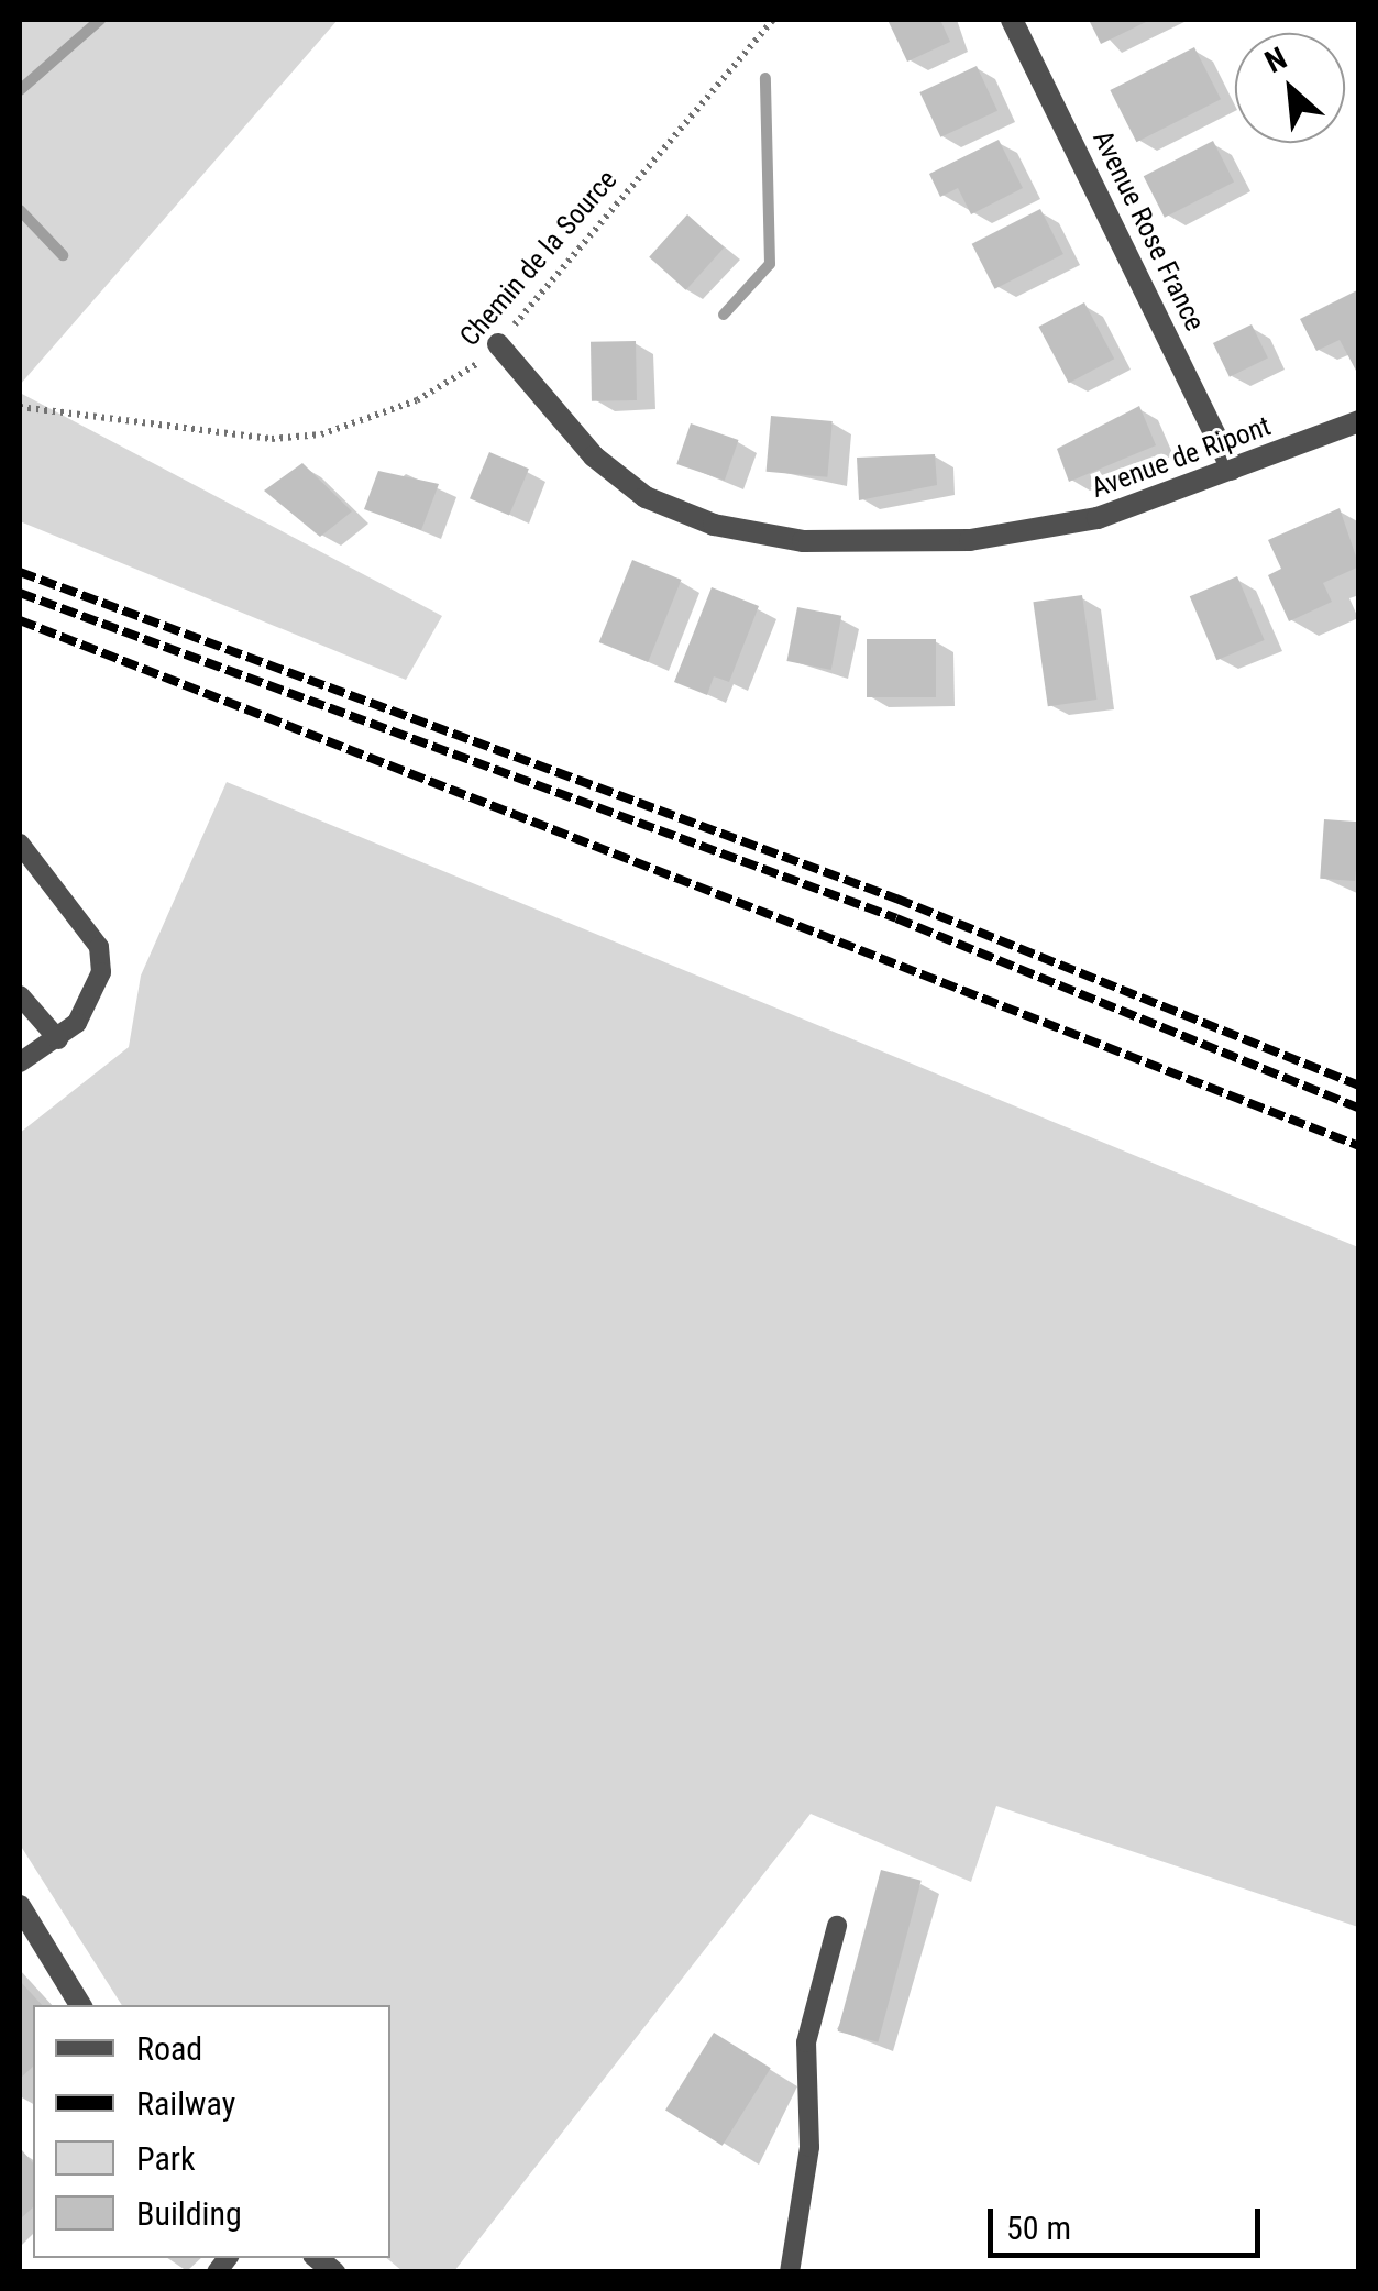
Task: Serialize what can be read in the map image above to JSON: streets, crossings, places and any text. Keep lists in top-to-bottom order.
{
  "streets": {
    "street": ["Avenue Rose France", "Avenue de Ripont"],
    "path": ["Chemin de la Source"]
  },
  "crossings": [
    ["Avenue Rose France", "Avenue de Ripont"],
    ["Chemin de la Source", "Avenue de Ripont"]
  ],
  "legend": [
    "Road",
    "Railway",
    "Park",
    "Building"
  ],
  "scale_bar": "50 m",
  "north": "top left"
}
